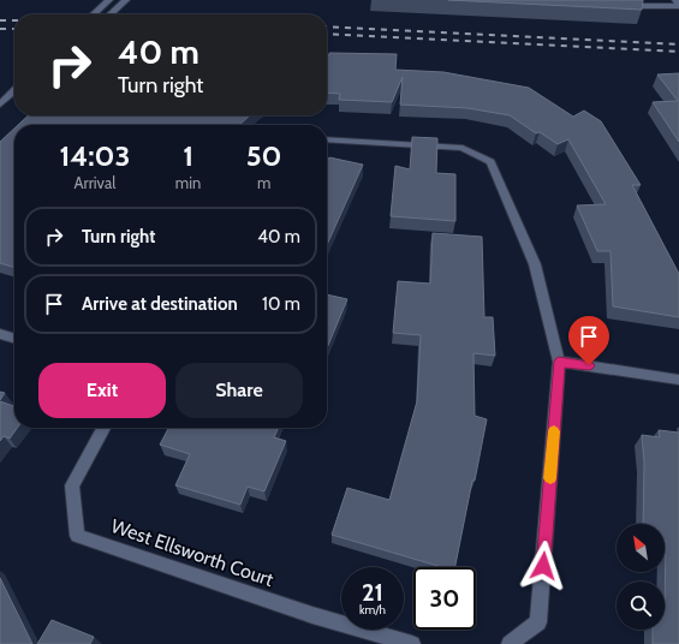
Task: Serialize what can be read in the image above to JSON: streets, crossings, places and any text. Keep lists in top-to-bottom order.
{
  "streets": {
    "street": ["West Ellsworth Court"]
  },
  "north": "top left",
  "page": {
    "turn": ["40 m", "Turn right"],
    "eta": [
      "14:03",
      "Arrival",
      "1",
      "min",
      "50",
      "m"
    ],
    "list": [
      {
        "name": "Turn right",
        "value": "40 m"
      },
      {
        "name": "Arrive at destination",
        "value": "10 m"
      }
    ],
    "buttons": ["Exit", "Share"],
    "speed": "21 km/h",
    "limit": "30"
  }
}
